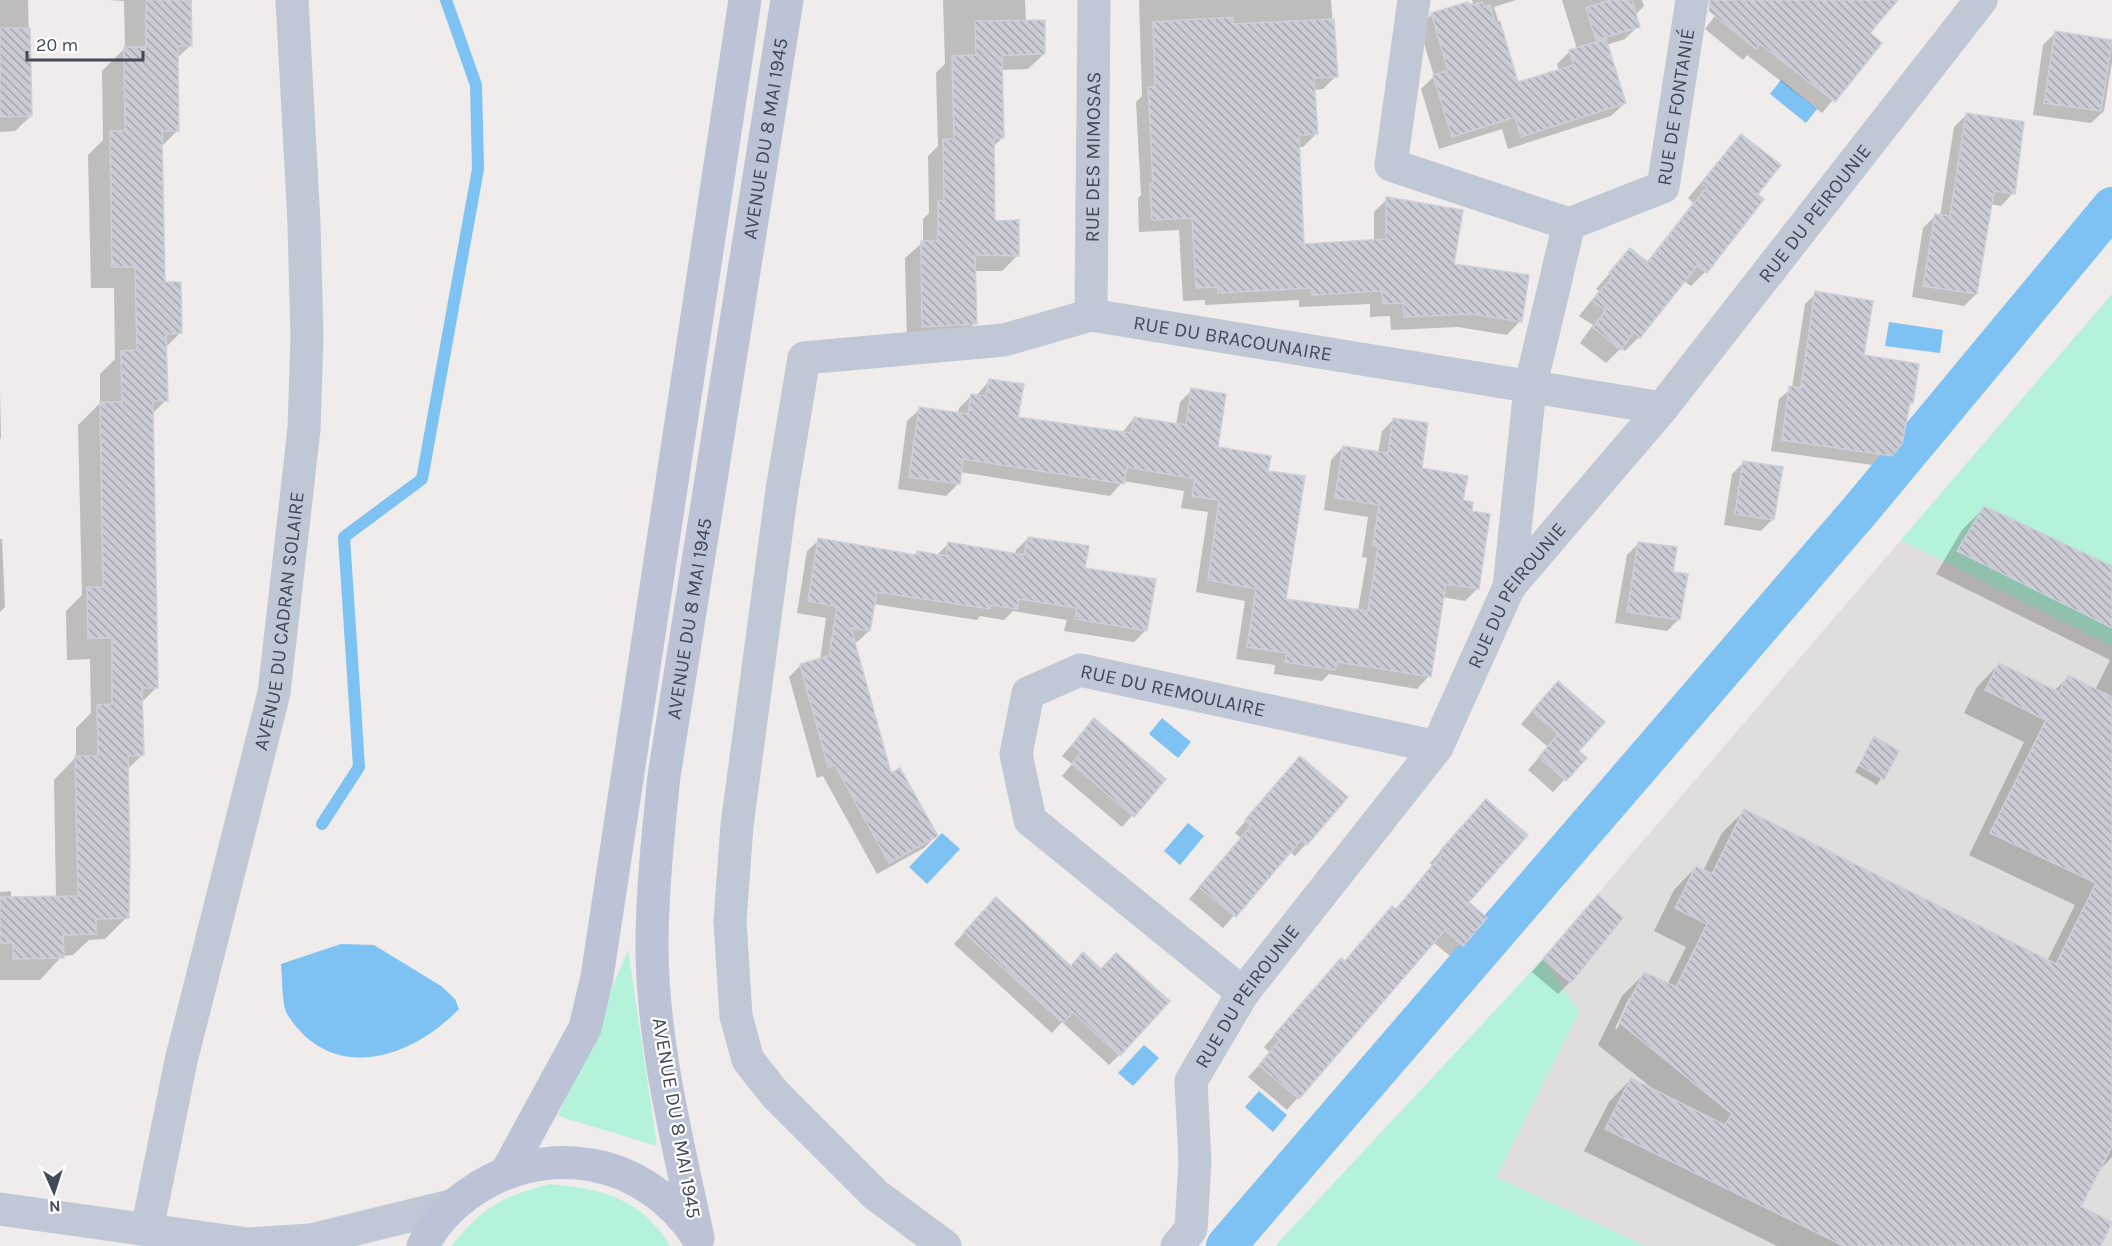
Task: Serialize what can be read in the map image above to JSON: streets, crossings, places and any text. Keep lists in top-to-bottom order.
{
  "streets": {
    "main road": ["AVENUE DU 8 MAI 1945"],
    "street": [
      "RUE DE FONTANIÉ",
      "RUE DES MIMOSAS",
      "RUE DU PEIROUNIE",
      "RUE DU BRACOUNAIRE",
      "AVENUE DU CADRAN SOLAIRE",
      "RUE DU REMOULAIRE"
    ]
  },
  "crossings": [
    ["RUE DES MIMOSAS", "RUE DU BRACOUNAIRE"],
    ["RUE DU PEIROUNIE", "RUE DU BRACOUNAIRE"],
    ["RUE DU PEIROUNIE", "RUE DU REMOULAIRE"]
  ],
  "scale_bar": "20 m",
  "north": "bottom"
}
